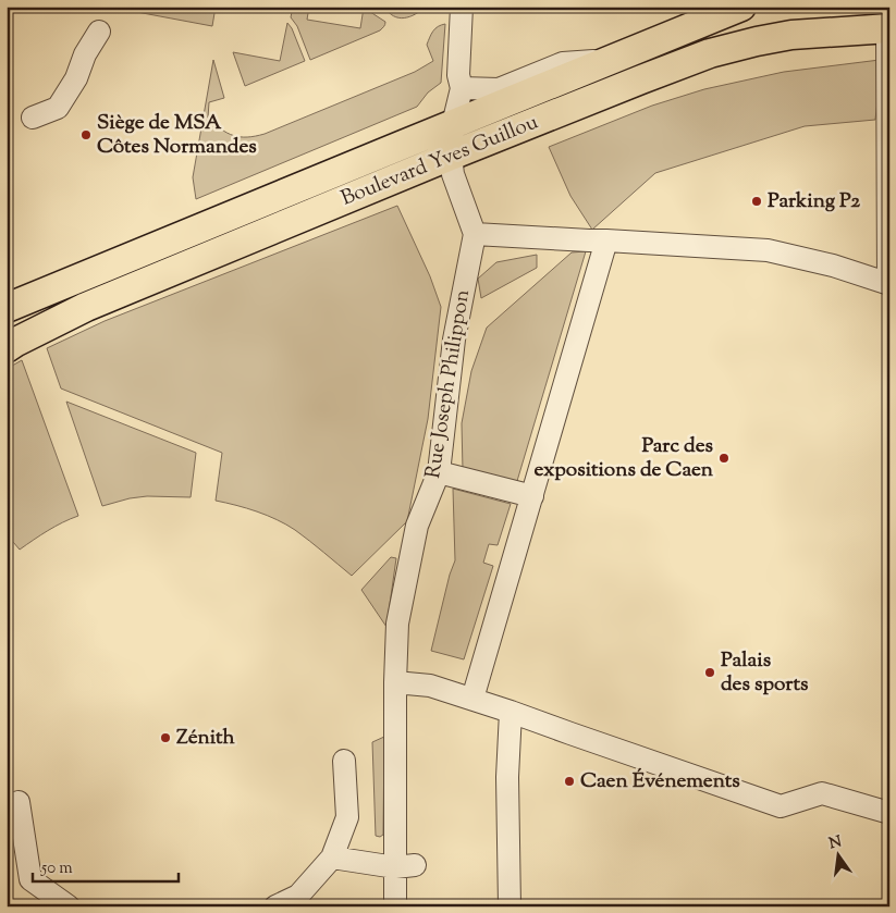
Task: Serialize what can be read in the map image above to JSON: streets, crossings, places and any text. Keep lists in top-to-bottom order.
{
  "streets": {
    "main road": ["Boulevard Yves Guillou"],
    "street": ["Rue Joseph Philippon"]
  },
  "places": [
    "Siège de MSA Côtes Normandes",
    "Parking P2",
    "Parc des expositions de Caen",
    "Palais des sports",
    "Zénith",
    "Caen Événements"
  ],
  "scale_bar": "50 m",
  "north": "top"
}
